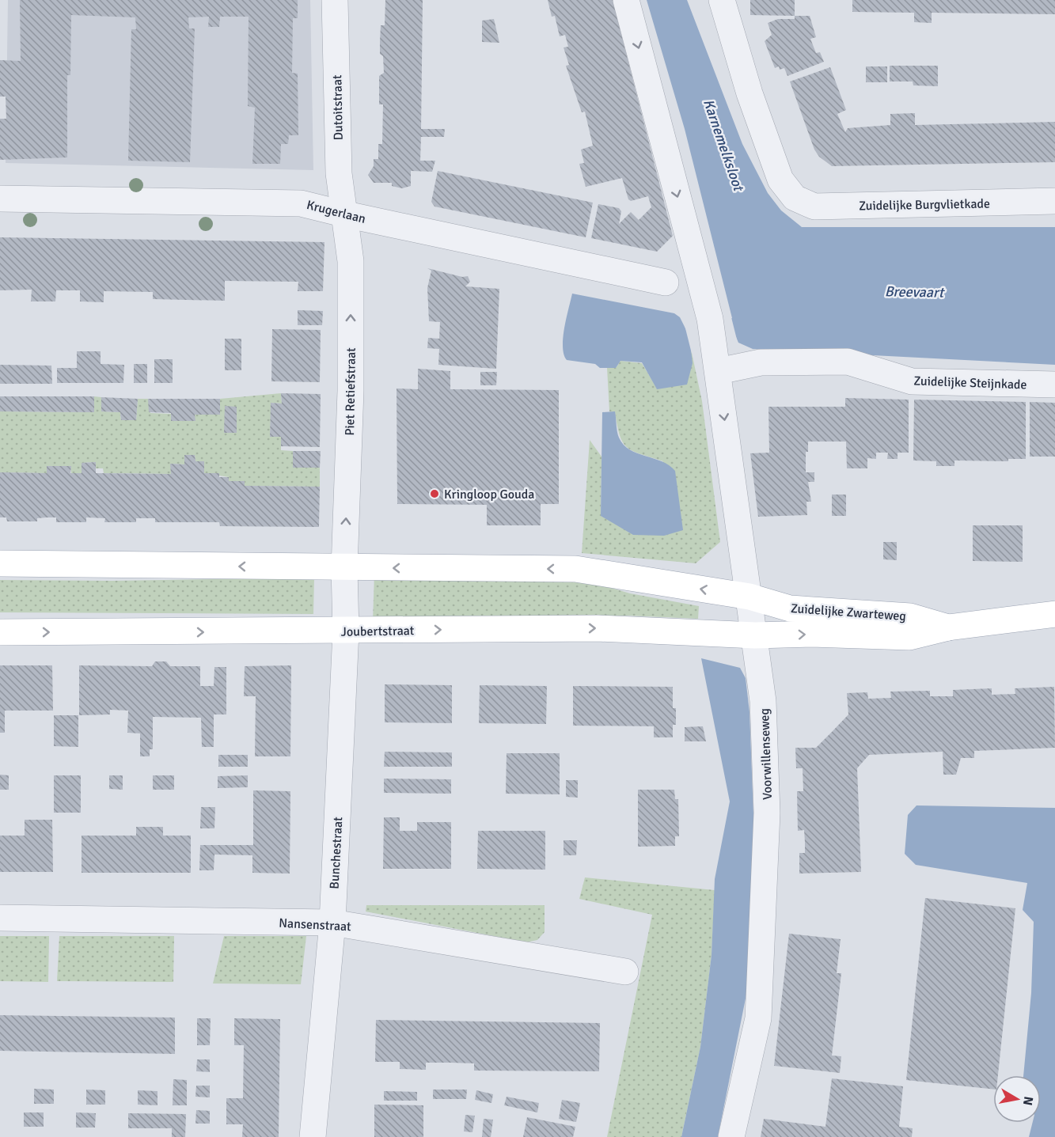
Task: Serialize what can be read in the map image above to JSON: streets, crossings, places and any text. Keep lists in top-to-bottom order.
{
  "streets": {
    "main road": ["Zuidelijke Zwarteweg", "Joubertstraat"],
    "street": [
      "Dutoitstraat",
      "Zuidelijke Burgvlietkade",
      "Krugerlaan",
      "Zuidelijke Steijnkade",
      "Piet Retiefstraat",
      "Voorwillenseweg",
      "Bunchestraat",
      "Nansenstraat"
    ]
  },
  "crossings": [
    ["Dutoitstraat", "Krugerlaan"],
    ["Dutoitstraat", "Piet Retiefstraat"],
    ["Krugerlaan", "Piet Retiefstraat"],
    ["Zuidelijke Steijnkade", "Voorwillenseweg"],
    ["Piet Retiefstraat", "Bunchestraat"],
    ["Zuidelijke Zwarteweg", "Joubertstraat"],
    ["Zuidelijke Zwarteweg", "Voorwillenseweg"],
    ["Joubertstraat", "Voorwillenseweg"],
    ["Joubertstraat", "Bunchestraat"],
    ["Bunchestraat", "Nansenstraat"]
  ],
  "one_way": ["Piet Retiefstraat", "Voorwillenseweg"],
  "water": ["Karnemelksloot", "Breevaart"],
  "places": ["Kringloop Gouda"],
  "north": "right"
}
